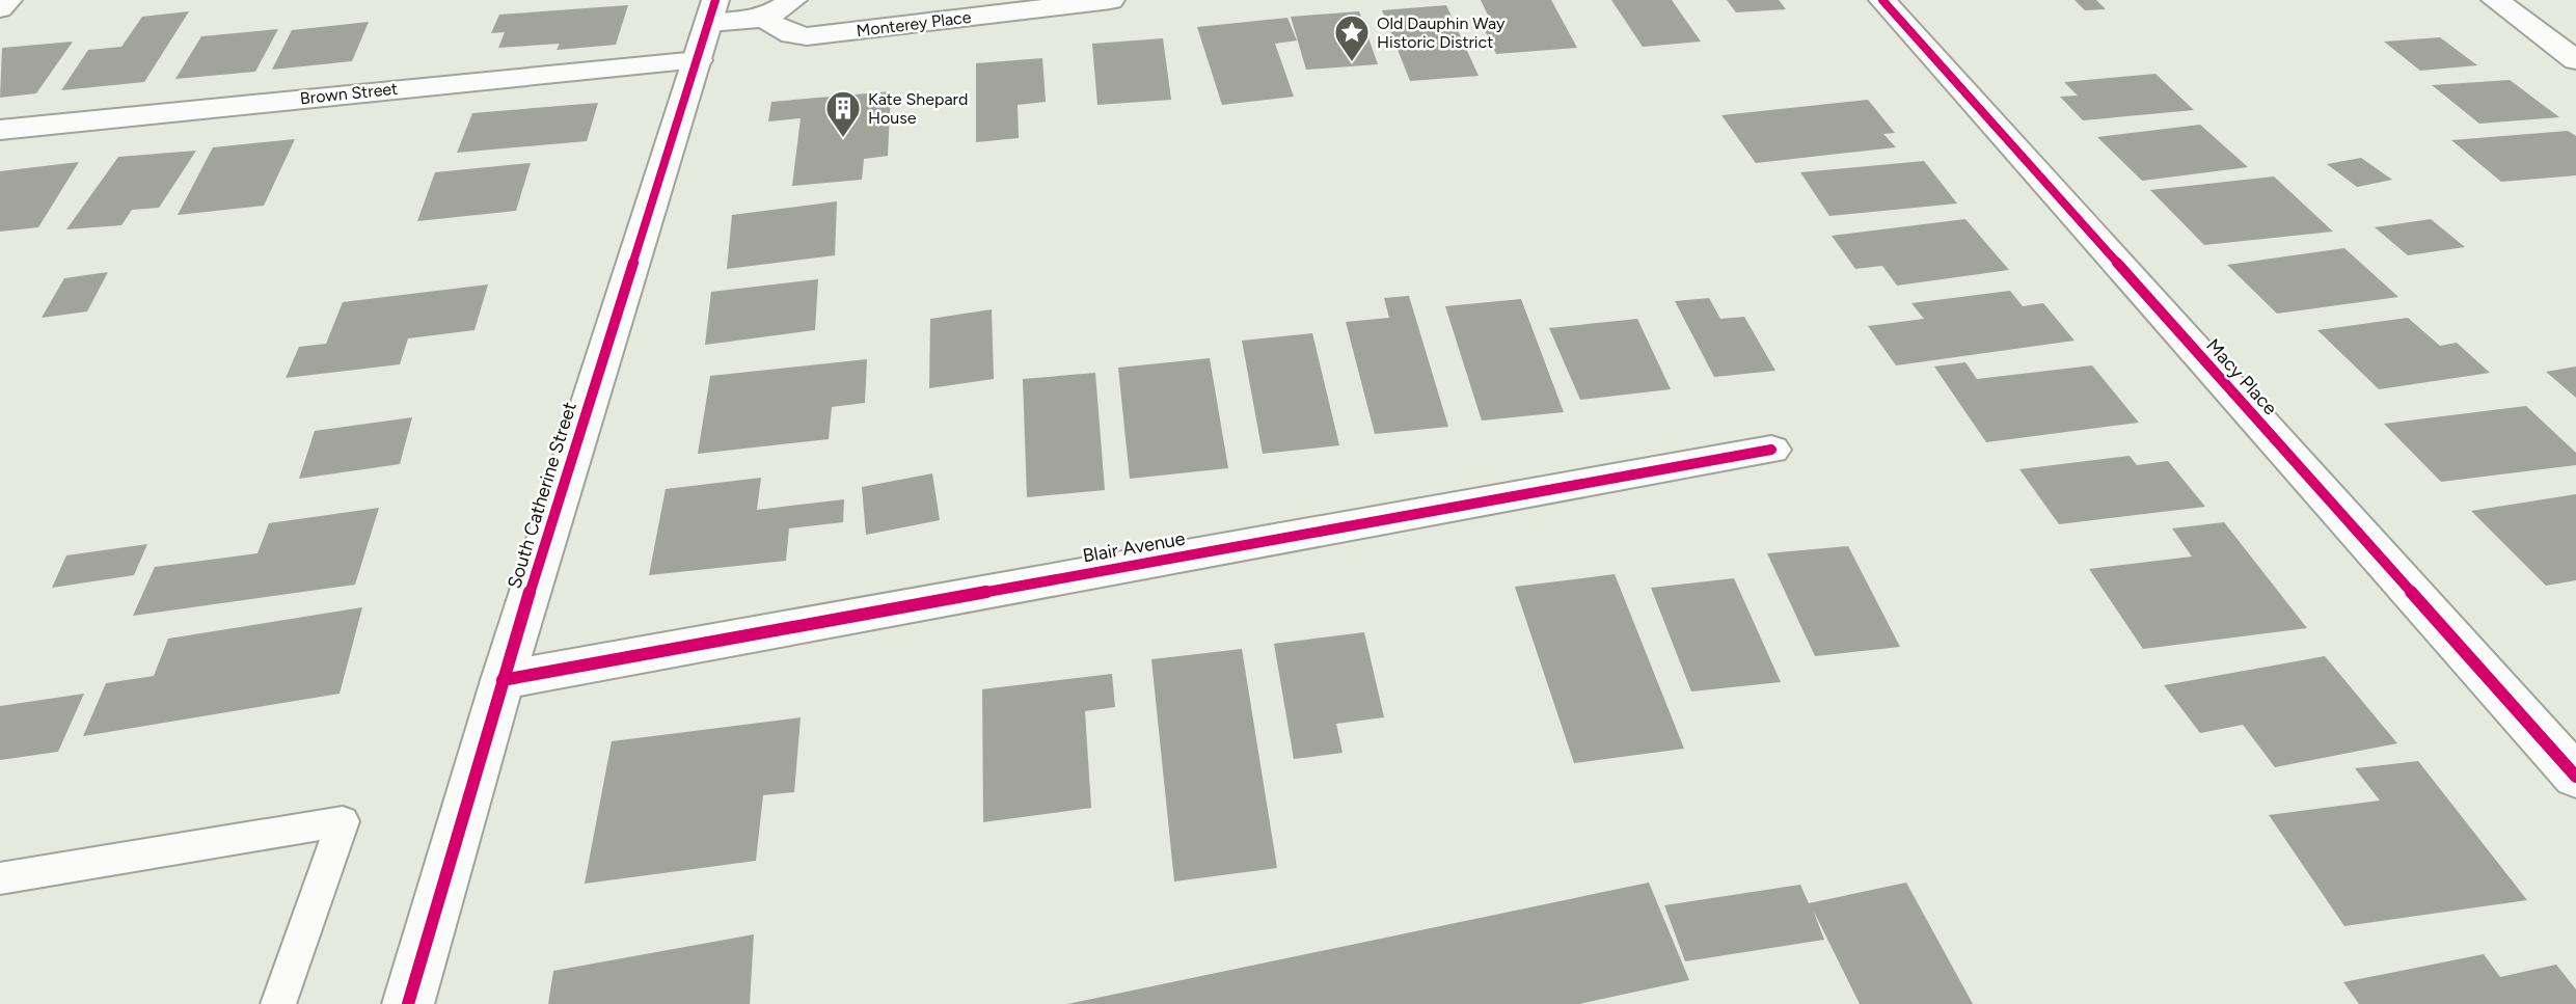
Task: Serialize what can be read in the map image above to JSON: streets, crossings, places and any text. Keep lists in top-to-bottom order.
{
  "streets": {
    "street": [
      "Monterey Place",
      "Brown Street",
      "Macy Place",
      "South Catherine Street",
      "Blair Avenue"
    ]
  },
  "crossings": [
    ["Brown Street", "South Catherine Street"],
    ["South Catherine Street", "Blair Avenue"]
  ],
  "places": {
    "place": ["Old Dauphin Way Historic District"],
    "building": ["Kate Shepard House"]
  }
}
